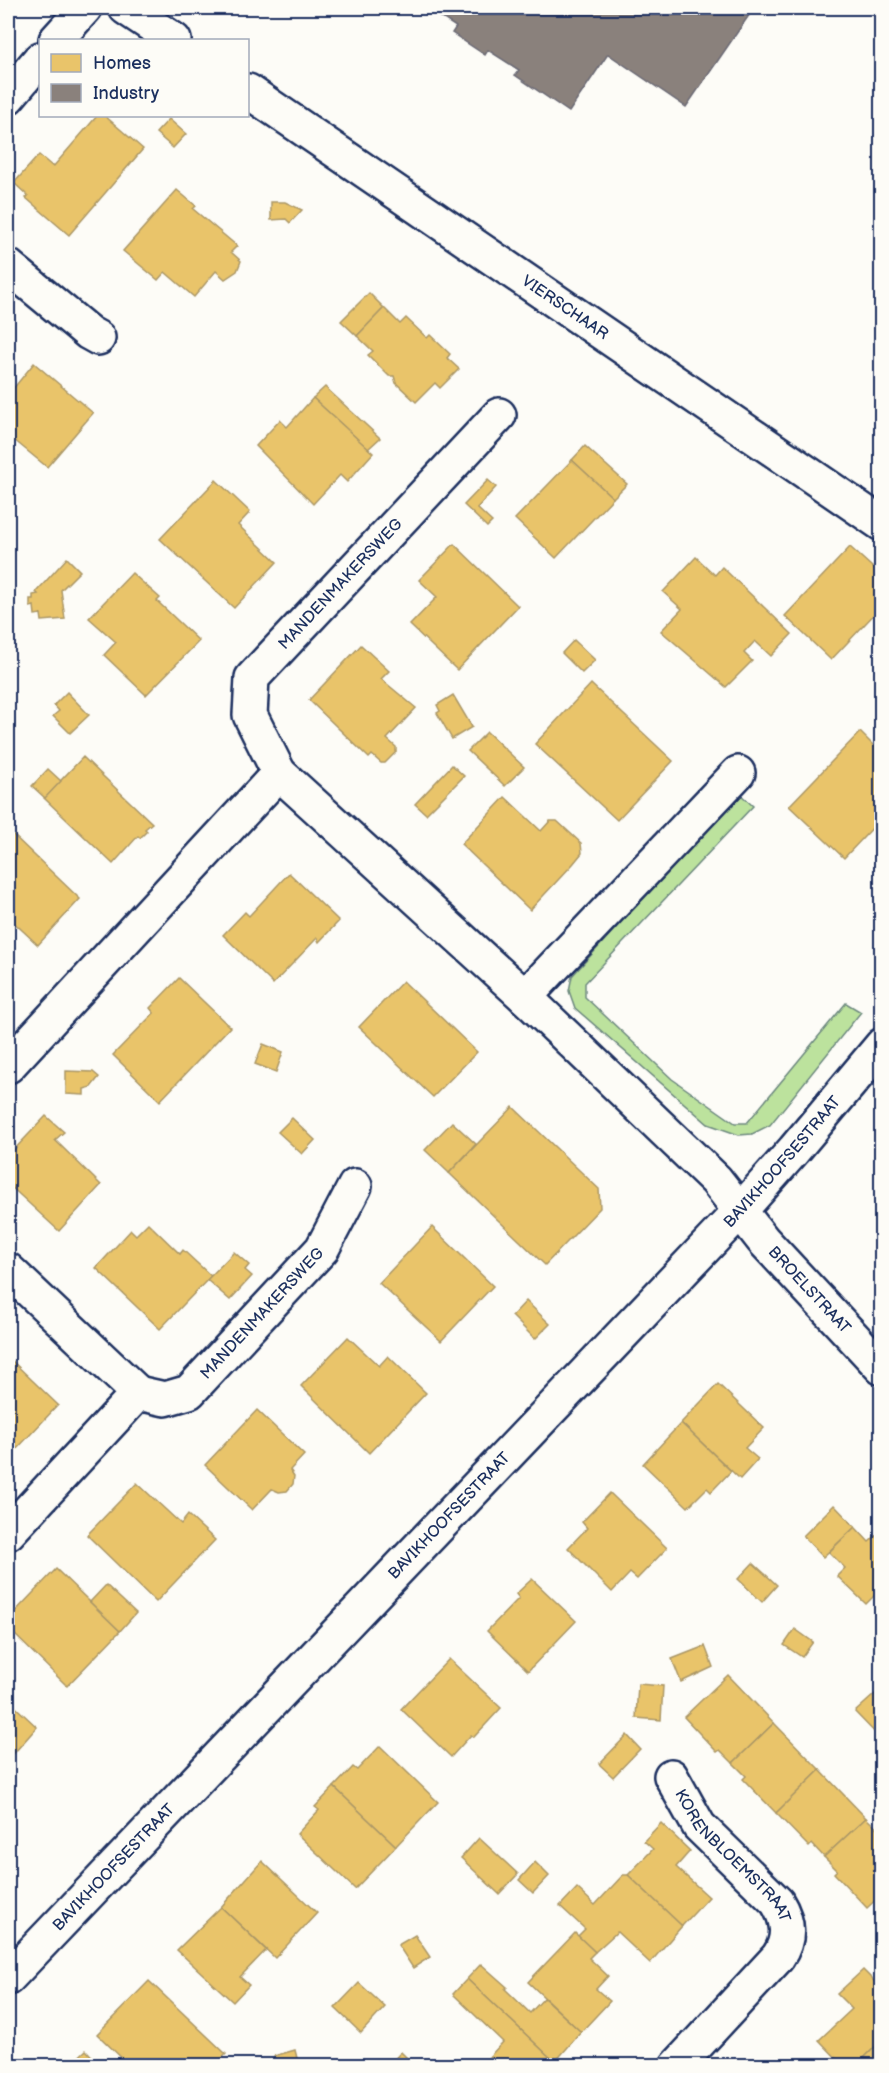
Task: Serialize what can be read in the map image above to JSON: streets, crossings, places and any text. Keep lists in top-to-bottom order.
{
  "streets": {
    "street": [
      "VIERSCHAAR",
      "MANDENMAKERSWEG",
      "BAVIKHOOFSESTRAAT",
      "BROELSTRAAT",
      "KORENBLOEMSTRAAT"
    ]
  },
  "crossings": [
    ["MANDENMAKERSWEG", "BAVIKHOOFSESTRAAT"],
    ["MANDENMAKERSWEG", "BROELSTRAAT"],
    ["BAVIKHOOFSESTRAAT", "BROELSTRAAT"]
  ],
  "legend": ["Homes", "Industry"]
}
